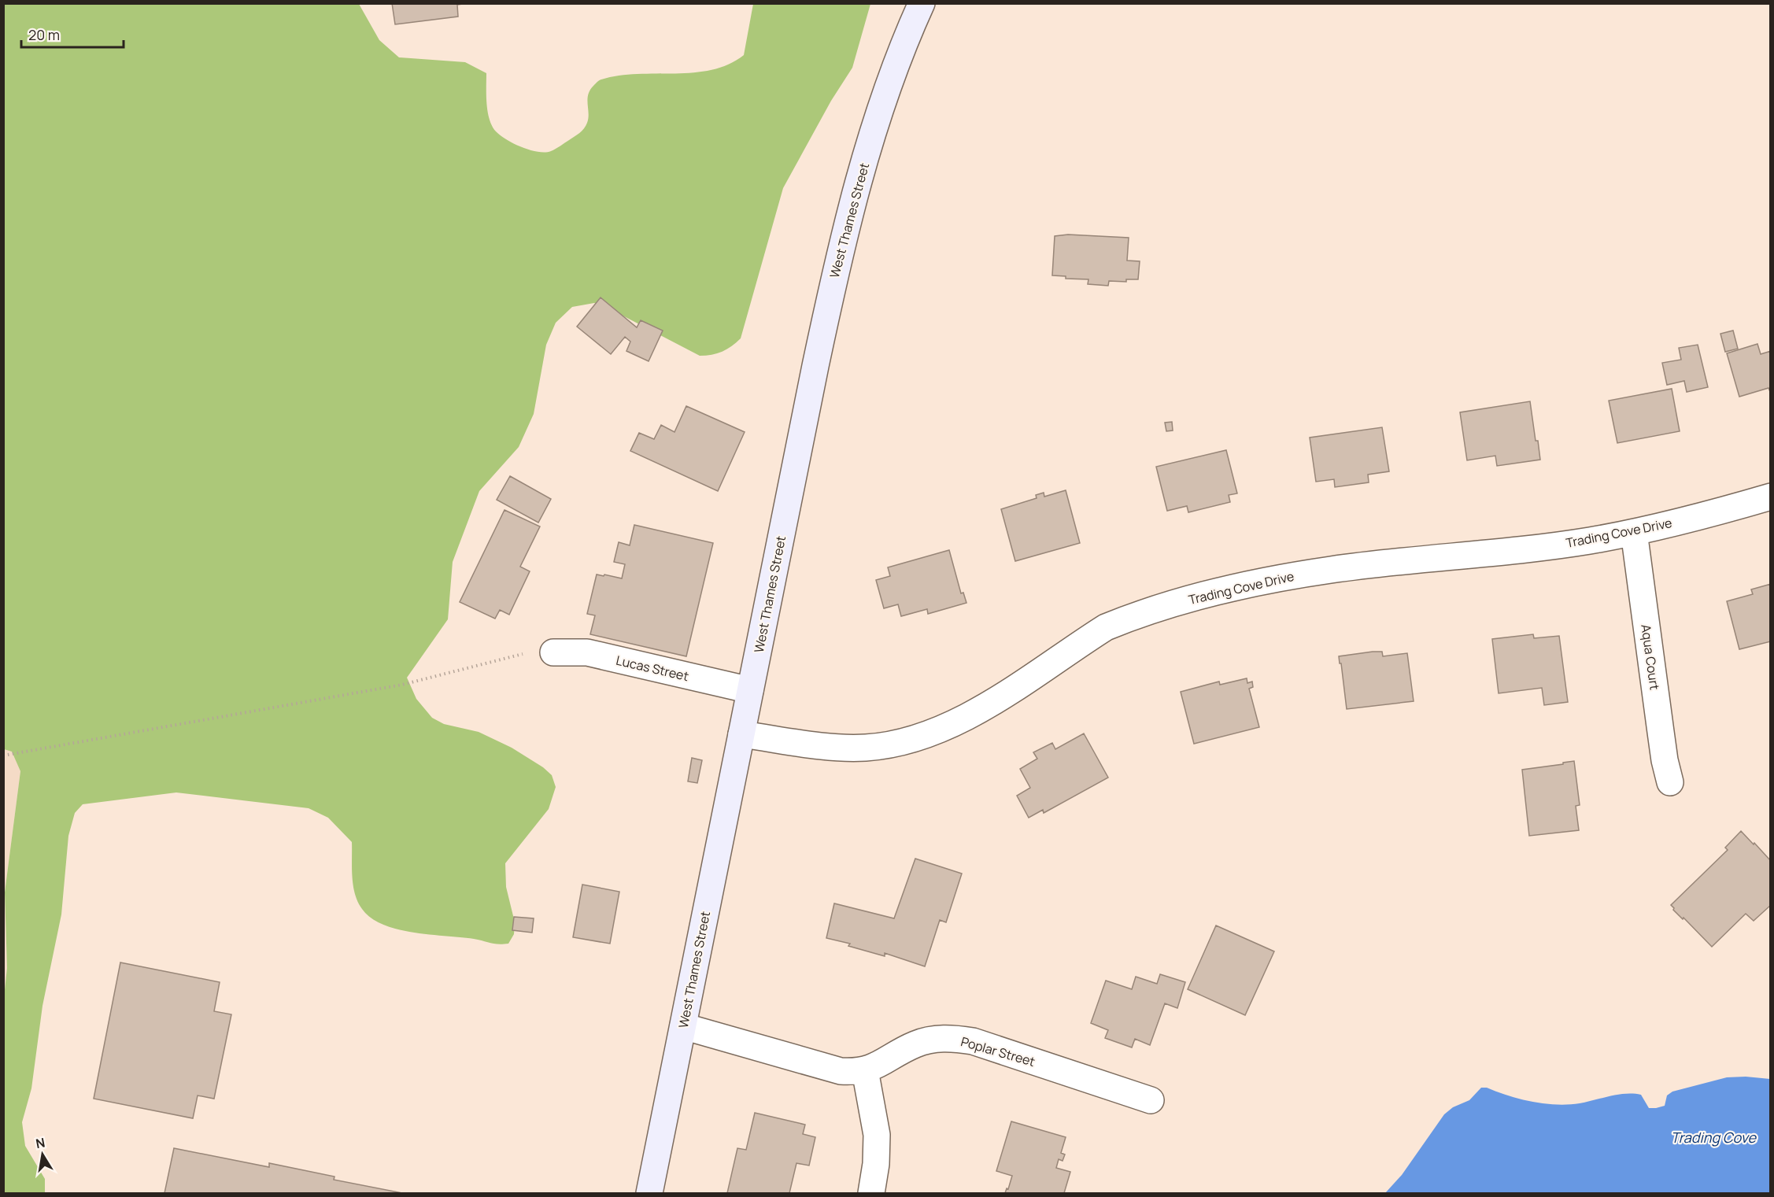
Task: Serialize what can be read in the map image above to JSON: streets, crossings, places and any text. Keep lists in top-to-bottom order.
{
  "streets": {
    "main road": ["West Thames Street"],
    "street": [
      "Trading Cove Drive",
      "Aqua Court",
      "Lucas Street",
      "Poplar Street"
    ]
  },
  "crossings": [
    ["West Thames Street", "Trading Cove Drive"],
    ["West Thames Street", "Lucas Street"],
    ["West Thames Street", "Poplar Street"],
    ["Trading Cove Drive", "Aqua Court"]
  ],
  "water": ["Trading Cove"],
  "scale_bar": "20 m",
  "north": "top"
}
